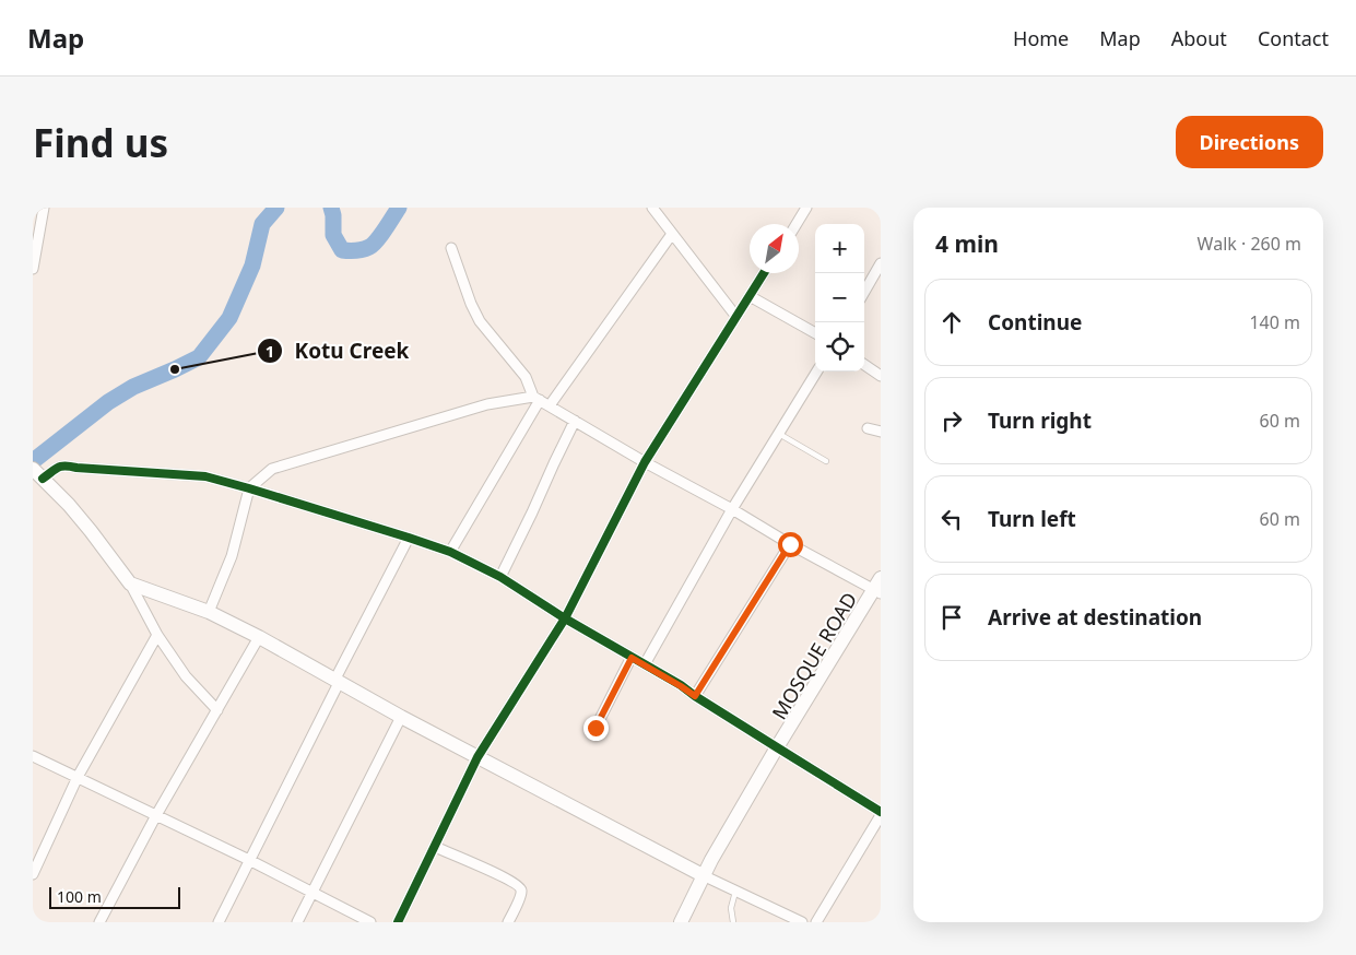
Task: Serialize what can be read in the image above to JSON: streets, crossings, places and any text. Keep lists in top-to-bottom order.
{
  "streets": {
    "street": ["MOSQUE ROAD"]
  },
  "places": ["Kotu Creek"],
  "scale_bar": "100 m",
  "north": "top right",
  "page": {
    "header": "Map",
    "nav": [
      "Home",
      "Map",
      "About",
      "Contact"
    ],
    "buttons": "Directions",
    "title": "Find us",
    "heading": ["4 min", "Walk · 260 m"],
    "map_buttons": ["+", "−"],
    "list": [
      ["Continue", "140 m"],
      ["Turn right", "60 m"],
      ["Turn left", "60 m"],
      "Arrive at destination"
    ],
    "scale": "100 m"
  }
}
